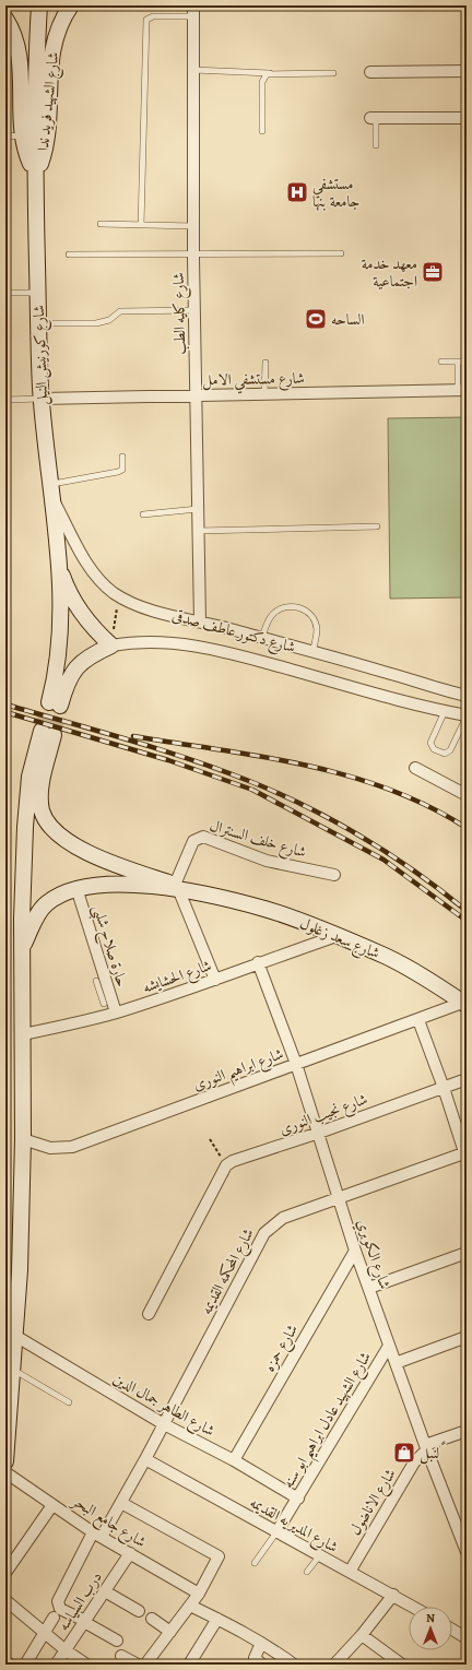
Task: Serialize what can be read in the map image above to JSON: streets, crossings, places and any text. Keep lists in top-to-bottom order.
{
  "streets": {
    "main road": [
      "شارع الشهيد فريد ندا",
      "شارع كورنيش النيل",
      "شارع دكتور عاطف صدقى",
      "شارع سعد زغلول"
    ],
    "street": [
      "شارع كليه الطب",
      "شارع مستشفي الامل",
      "شارع خلف السنترال",
      "حارة صلاح شلبى",
      "شارع الحشايشه",
      "شارع ابراهيم النورى",
      "شارع نجيب النورى",
      "شارع الكوبري",
      "شارع المحكمه القديمه",
      "شارع حمزه",
      "شارع الطاهر جمال الدين",
      "شارع الشهيد عادل ابراهيم ابو سنه",
      "شارع الاناضول",
      "شارع جامع البحر",
      "شارع المديريه القديمه",
      "درب السياسه"
    ]
  },
  "crossings": [
    ["شارع الشهيد فريد ندا", "شارع كورنيش النيل"],
    ["شارع كليه الطب", "شارع مستشفي الامل"],
    ["شارع كليه الطب", "شارع دكتور عاطف صدقى"],
    ["شارع كورنيش النيل", "شارع مستشفي الامل"],
    ["شارع كورنيش النيل", "شارع دكتور عاطف صدقى"],
    ["شارع خلف السنترال", "شارع سعد زغلول"],
    ["شارع سعد زغلول", "حارة صلاح شلبى"],
    ["شارع سعد زغلول", "شارع الحشايشه"],
    ["شارع سعد زغلول", "شارع ابراهيم النورى"],
    ["حارة صلاح شلبى", "شارع الحشايشه"],
    ["شارع الحشايشه", "شارع الكوبري"],
    ["شارع ابراهيم النورى", "شارع الكوبري"],
    ["شارع نجيب النورى", "شارع الكوبري"],
    ["شارع الكوبري", "شارع المحكمه القديمه"],
    ["شارع الكوبري", "شارع حمزه"],
    ["شارع الكوبري", "شارع الشهيد عادل ابراهيم ابو سنه"],
    ["شارع الكوبري", "شارع الاناضول"],
    ["شارع المحكمه القديمه", "شارع الطاهر جمال الدين"],
    ["شارع المحكمه القديمه", "شارع جامع البحر"],
    ["شارع المحكمه القديمه", "شارع المديريه القديمه"],
    ["شارع المحكمه القديمه", "درب السياسه"],
    ["شارع حمزه", "شارع الطاهر جمال الدين"],
    ["شارع الطاهر جمال الدين", "شارع الشهيد عادل ابراهيم ابو سنه"],
    ["شارع الشهيد عادل ابراهيم ابو سنه", "شارع المديريه القديمه"],
    ["شارع الاناضول", "شارع المديريه القديمه"],
    ["شارع جامع البحر", "درب السياسه"]
  ],
  "places": {
    "hospital": ["مستشفي جامعة بنها"],
    "office": ["معهد خدمة اجتماعية"],
    "sports": ["الساحه"],
    "shop": ["لنبل ً"]
  },
  "north": "top"
}
